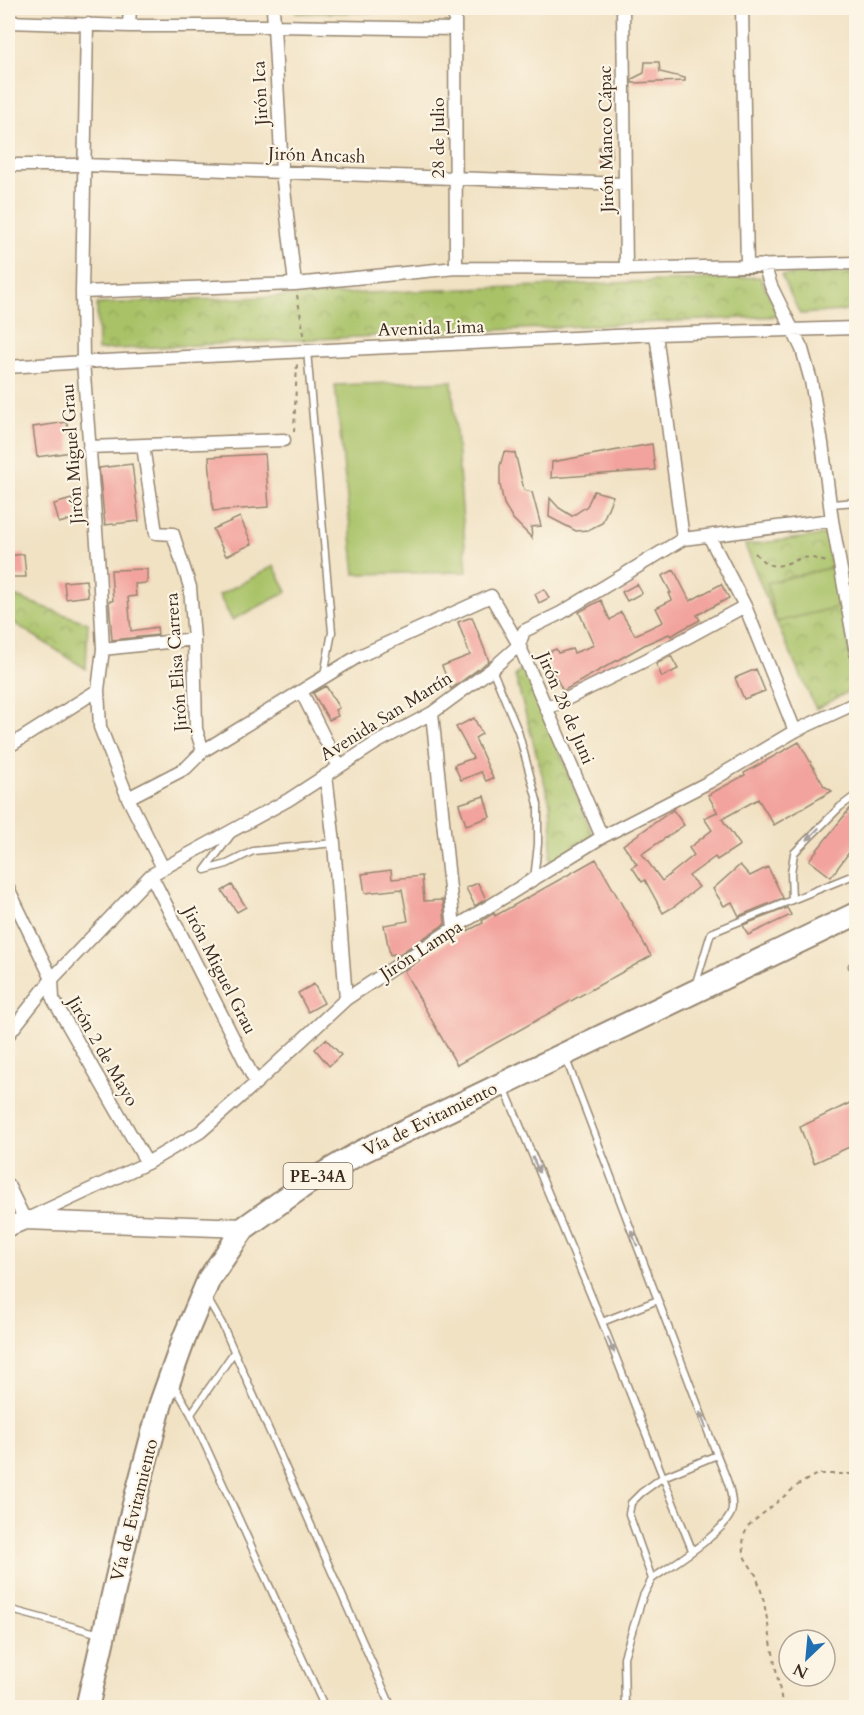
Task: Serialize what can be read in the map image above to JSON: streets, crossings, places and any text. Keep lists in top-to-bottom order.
{
  "streets": {
    "highway": ["Vía de Evitamiento", "PE-34A"],
    "street": [
      "Jirón Ica",
      "28 de Julio",
      "Jirón Manco Cápac",
      "Jirón Ancash",
      "Avenida Lima",
      "Jirón Miguel Grau",
      "Jirón Elisa Carrera",
      "Jirón 28 de Juni",
      "Avenida San Martín",
      "Jirón Lampa",
      "Jirón 2 de Mayo"
    ]
  },
  "crossings": [
    ["Jirón Ica", "Jirón Ancash"],
    ["28 de Julio", "Jirón Ancash"],
    ["Jirón Manco Cápac", "Jirón Ancash"],
    ["Jirón Ancash", "Jirón Miguel Grau"],
    ["Avenida Lima", "Jirón Miguel Grau"],
    ["Jirón Miguel Grau", "Avenida San Martín"],
    ["Jirón Miguel Grau", "Jirón Lampa"],
    ["Jirón 28 de Juni", "Avenida San Martín"],
    ["Jirón 28 de Juni", "Jirón Lampa"],
    ["Avenida San Martín", "Jirón 2 de Mayo"],
    ["Jirón Lampa", "Jirón 2 de Mayo"]
  ],
  "north": "bottom left"
}
